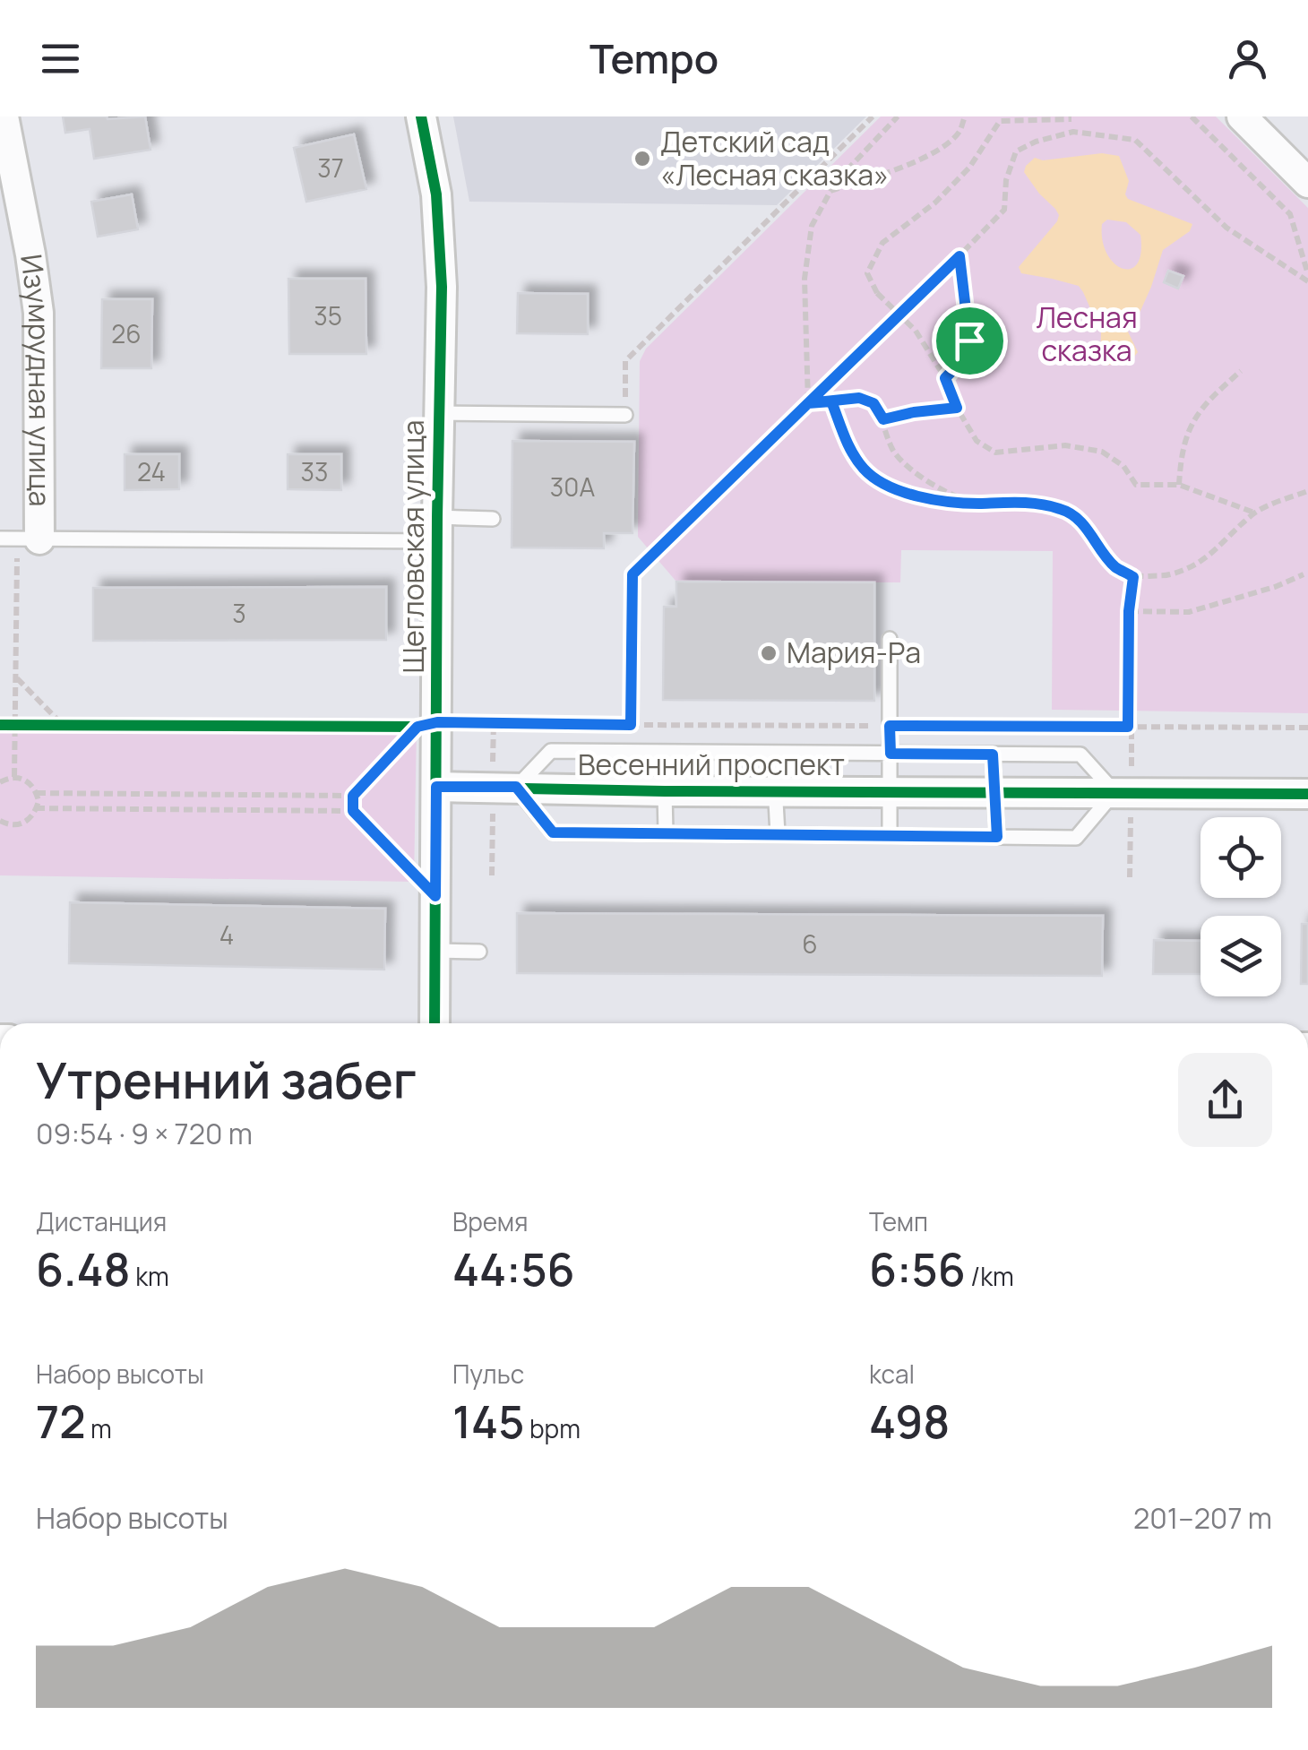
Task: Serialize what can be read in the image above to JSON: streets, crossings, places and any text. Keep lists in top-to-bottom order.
{
  "streets": {
    "street": ["Изумрудная улица", "Щегловская улица", "Весенний проспект"]
  },
  "crossings": [
    ["Щегловская улица", "Весенний проспект"]
  ],
  "parks": ["Лесная сказка"],
  "places": ["Детский сад «Лесная сказка»", "Мария-Ра"],
  "house_numbers": [
    "37",
    "35",
    "26",
    "24",
    "33",
    "30А",
    "3",
    "4",
    "6"
  ],
  "page": {
    "header": "Tempo",
    "heading": ["Утренний забег", "09:54 · 9 × 720 m"],
    "stats": [
      ["Дистанция", "6.48 km"],
      ["Время", "44:56"],
      ["Темп", "6:56 /km"],
      ["Набор высоты", "72 m"],
      ["Пульс", "145 bpm"],
      ["kcal", "498"]
    ],
    "chart": ["Набор высоты", "201–207 m"]
  }
}
